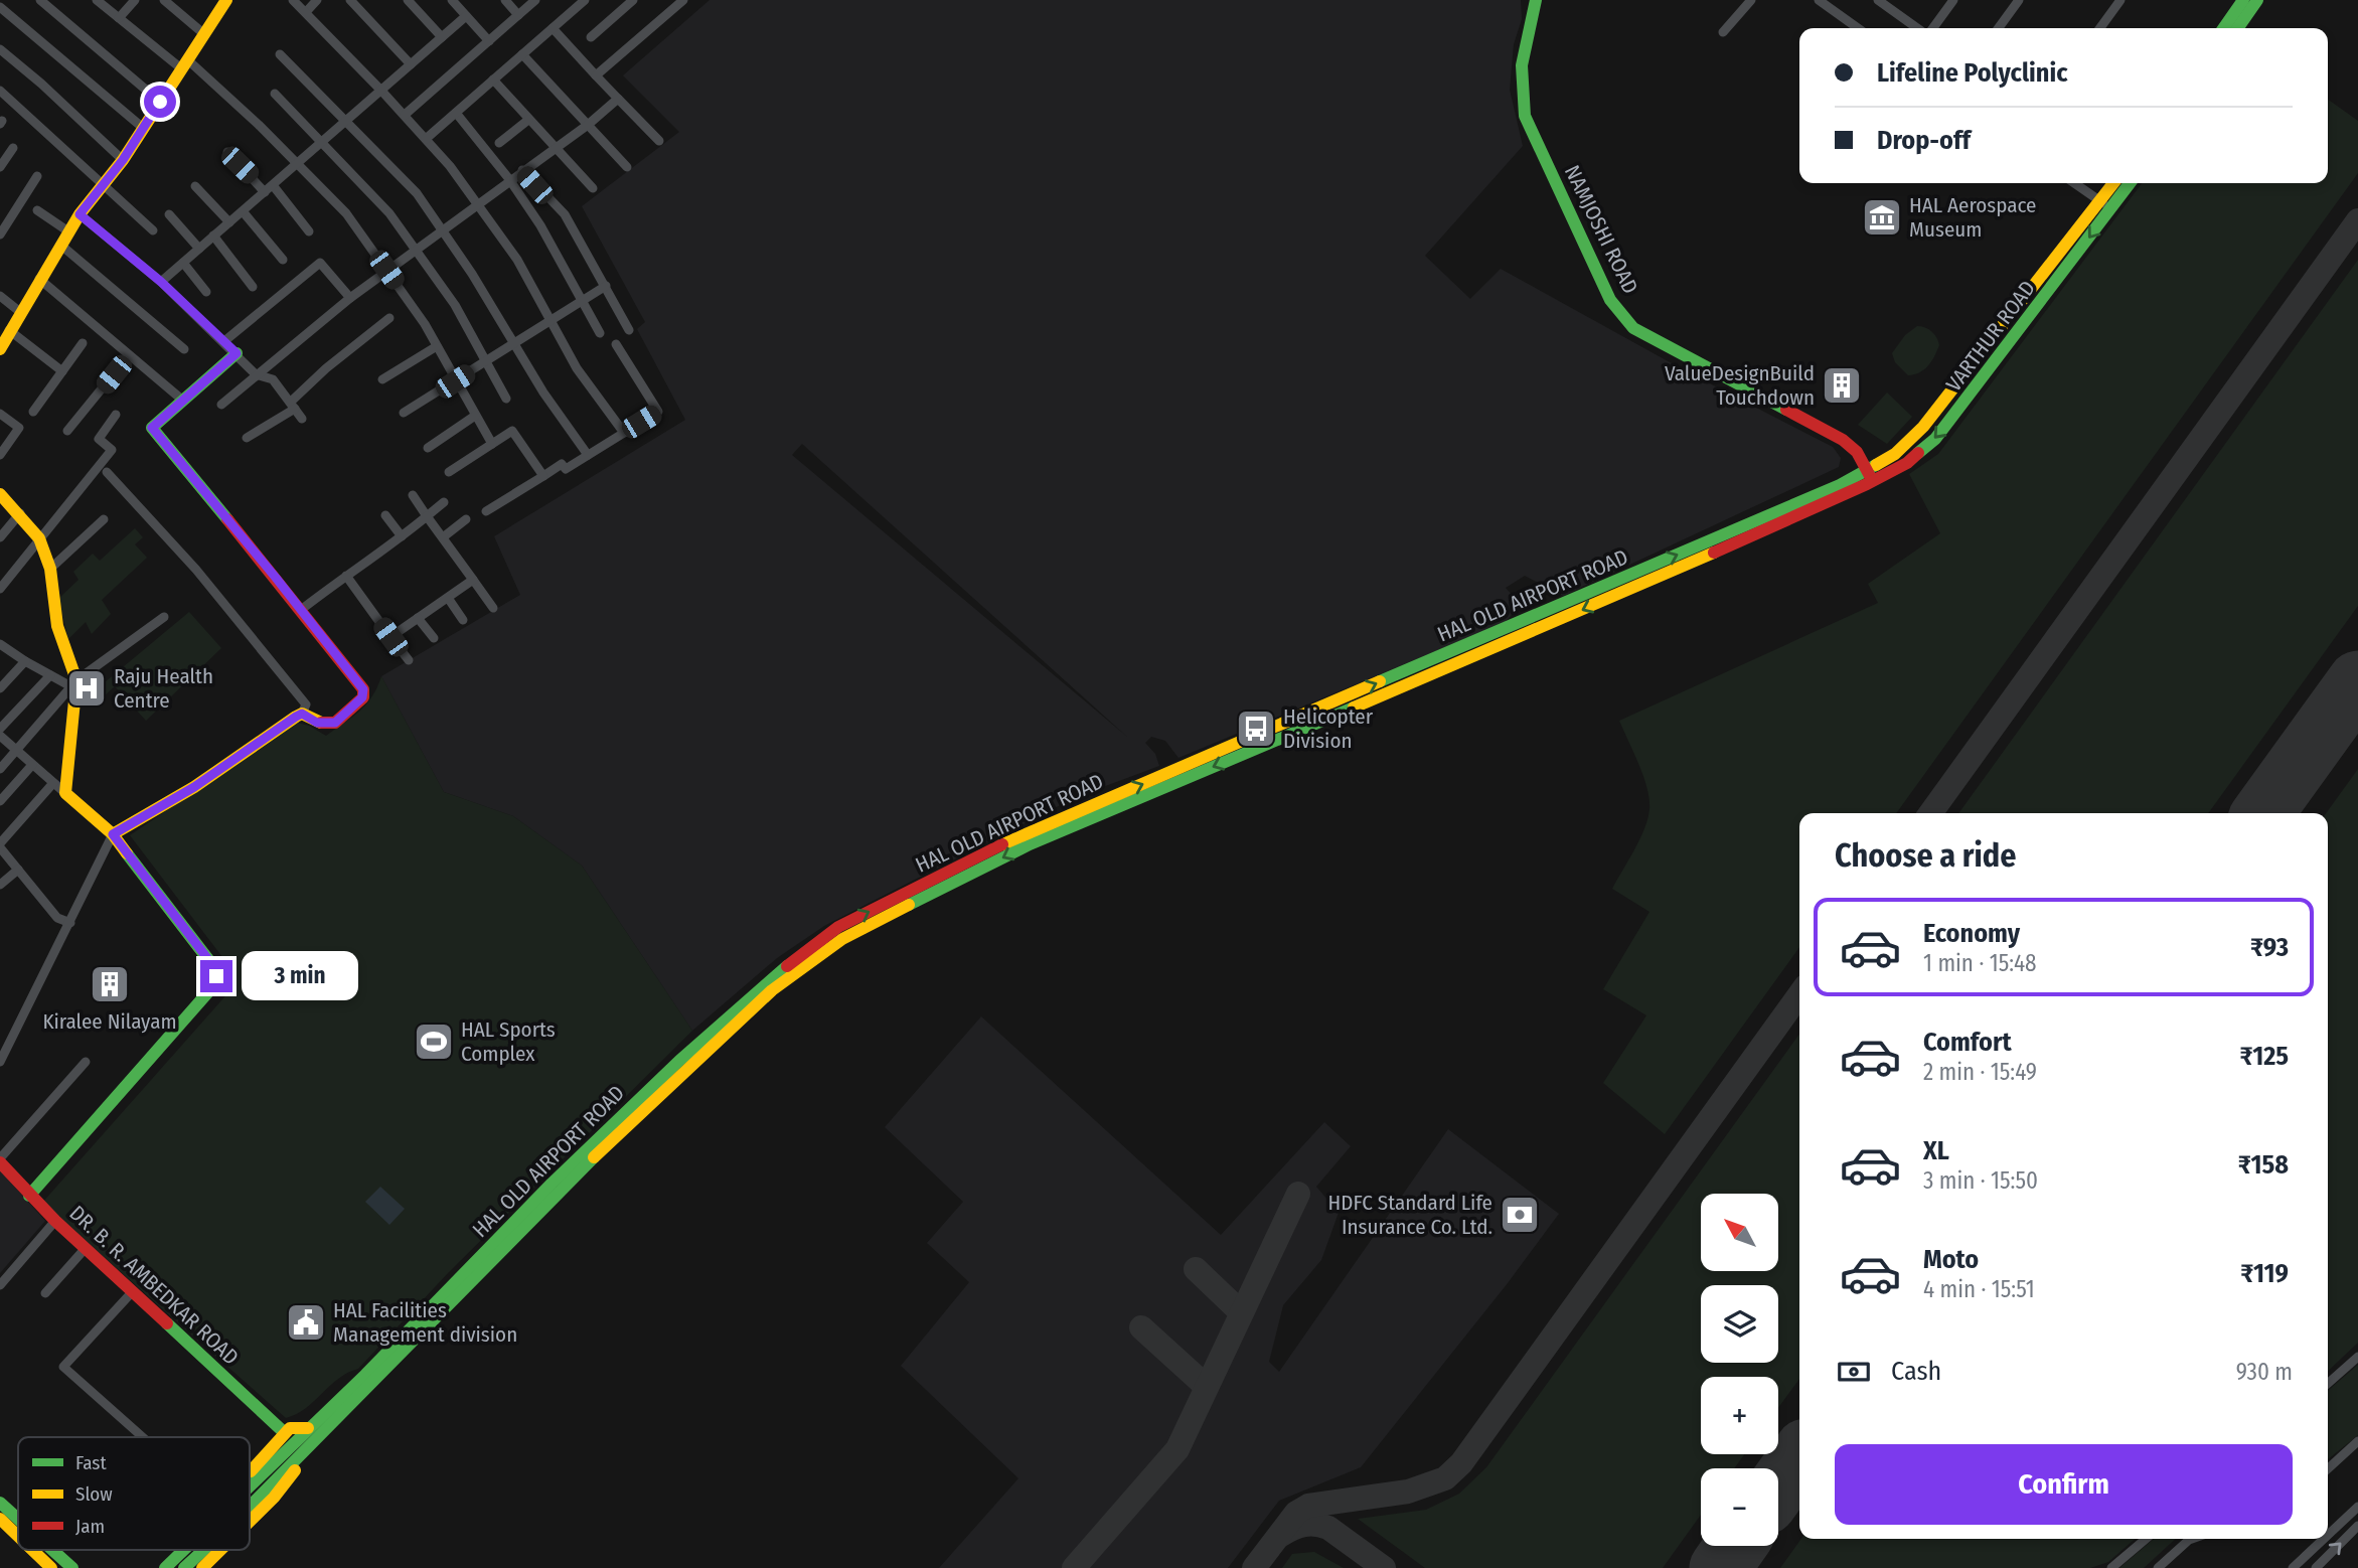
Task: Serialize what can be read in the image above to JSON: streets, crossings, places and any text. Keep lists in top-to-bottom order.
{
  "streets": {
    "main road": [
      "NAMJOSHI ROAD",
      "VARTHUR ROAD",
      "HAL OLD AIRPORT ROAD",
      "DR. B. R. AMBEDKAR ROAD"
    ]
  },
  "crossings": [
    ["NAMJOSHI ROAD", "VARTHUR ROAD"],
    ["NAMJOSHI ROAD", "HAL OLD AIRPORT ROAD"],
    ["VARTHUR ROAD", "HAL OLD AIRPORT ROAD"]
  ],
  "places": {
    "museum": ["HAL Aerospace Museum"],
    "building": ["ValueDesignBuild Touchdown", "Kiralee Nilayam"],
    "hospital": ["Raju Health Centre"],
    "bus stop": ["Helicopter Division"],
    "sports": ["HAL Sports Complex"],
    "bank": ["HDFC Standard Life Insurance Co. Ltd."],
    "public building": ["HAL Facilities Management division"]
  },
  "legend": ["Fast", "Slow", "Jam"],
  "north": "top left",
  "page": {
    "banner": ["Lifeline Polyclinic", "Drop-off"],
    "heading": "Choose a ride",
    "list": [
      {
        "name": "Economy",
        "note": "1 min · 15:48",
        "value": "₹93"
      },
      {
        "name": "Comfort",
        "note": "2 min · 15:49",
        "value": "₹125"
      },
      {
        "name": "XL",
        "note": "3 min · 15:50",
        "value": "₹158"
      },
      {
        "name": "Moto",
        "note": "4 min · 15:51",
        "value": "₹119"
      }
    ],
    "bubble": "3 min",
    "map_buttons": ["+", "−"],
    "pay": ["Cash", "930 m"],
    "buttons": "Confirm"
  }
}
